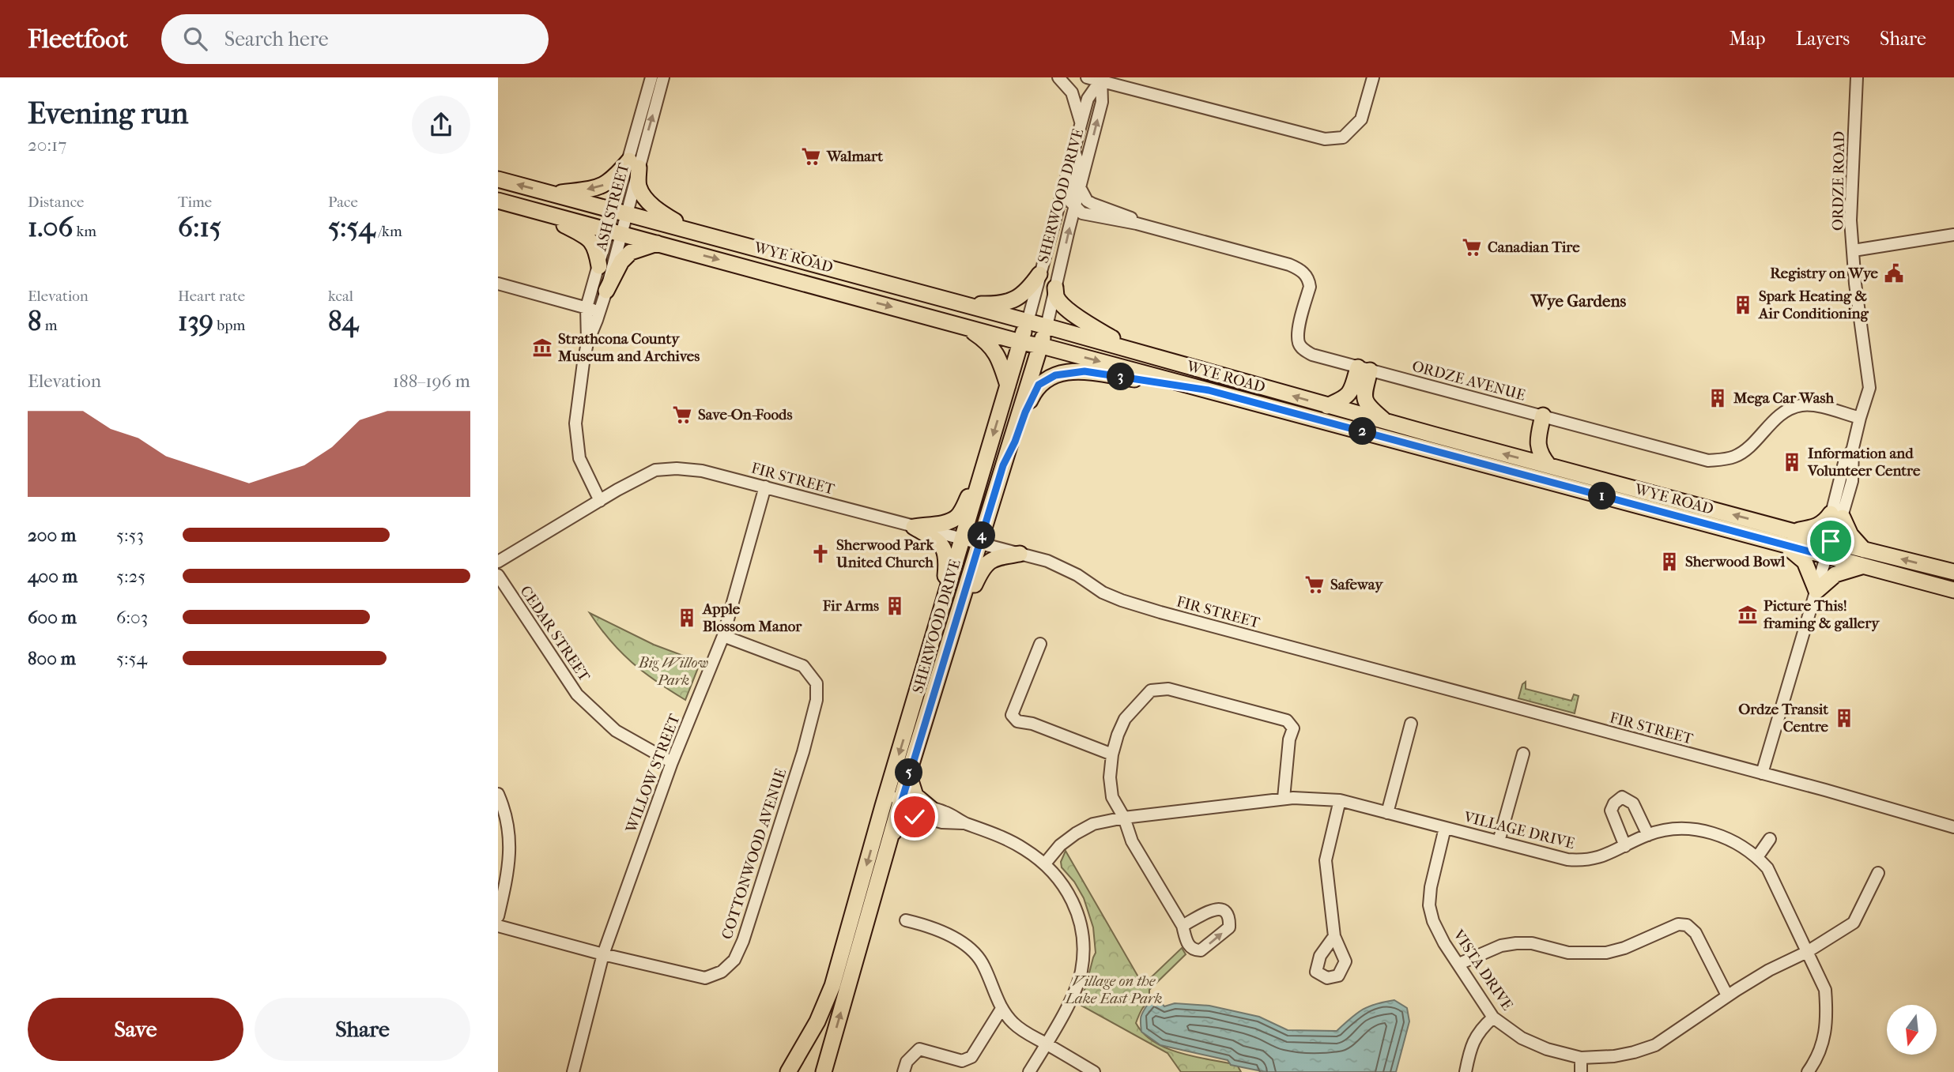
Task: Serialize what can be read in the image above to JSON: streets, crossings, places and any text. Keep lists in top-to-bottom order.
{
  "streets": {
    "main road": ["SHERWOOD DRIVE", "WYE ROAD"],
    "street": [
      "ORDZE ROAD",
      "ASH STREET",
      "ORDZE AVENUE",
      "FIR STREET",
      "CEDAR STREET",
      "WILLOW STREET",
      "VILLAGE DRIVE",
      "COTTONWOOD AVENUE",
      "VISTA DRIVE"
    ]
  },
  "crossings": [
    ["ORDZE ROAD", "WYE ROAD"],
    ["ORDZE ROAD", "ORDZE AVENUE"],
    ["ORDZE ROAD", "FIR STREET"],
    ["SHERWOOD DRIVE", "WYE ROAD"],
    ["SHERWOOD DRIVE", "FIR STREET"],
    ["ASH STREET", "WYE ROAD"],
    ["ASH STREET", "FIR STREET"],
    ["FIR STREET", "WILLOW STREET"],
    ["CEDAR STREET", "WILLOW STREET"],
    ["WILLOW STREET", "COTTONWOOD AVENUE"],
    ["VILLAGE DRIVE", "VISTA DRIVE"]
  ],
  "districts": ["Wye Gardens"],
  "parks": ["Big Willow Park", "Village on the Lake East Park"],
  "places": {
    "supermarket": [
      "Walmart",
      "Canadian Tire",
      "Save-On-Foods",
      "Safeway"
    ],
    "public building": ["Registry on Wye"],
    "building": [
      "Spark Heating & Air Conditioning",
      "Mega Car Wash",
      "Information and Volunteer Centre",
      "Sherwood Bowl",
      "Fir Arms",
      "Apple Blossom Manor",
      "Ordze Transit Centre"
    ],
    "museum": ["Strathcona County Museum and Archives", "Picture This! framing & gallery"],
    "church": ["Sherwood Park United Church"]
  },
  "north": "bottom",
  "page": {
    "header": "Fleetfoot",
    "search": "Search here",
    "nav": ["Map", "Layers", "Share"],
    "heading": ["Evening run", "20:17"],
    "stats": [
      ["Distance", "1.06 km"],
      ["Time", "6:15"],
      ["Pace", "5:54 /km"],
      ["Elevation", "8 m"],
      ["Heart rate", "139 bpm"],
      ["kcal", "84"]
    ],
    "chart": ["Elevation", "188–196 m"],
    "pins": [
      "3",
      "2",
      "1",
      "4",
      "5"
    ],
    "list": [
      {
        "name": "200 m",
        "note": "5:53"
      },
      {
        "name": "400 m",
        "note": "5:25"
      },
      {
        "name": "600 m",
        "note": "6:03"
      },
      {
        "name": "800 m",
        "note": "5:54"
      }
    ],
    "buttons": ["Save", "Share"]
  }
}
